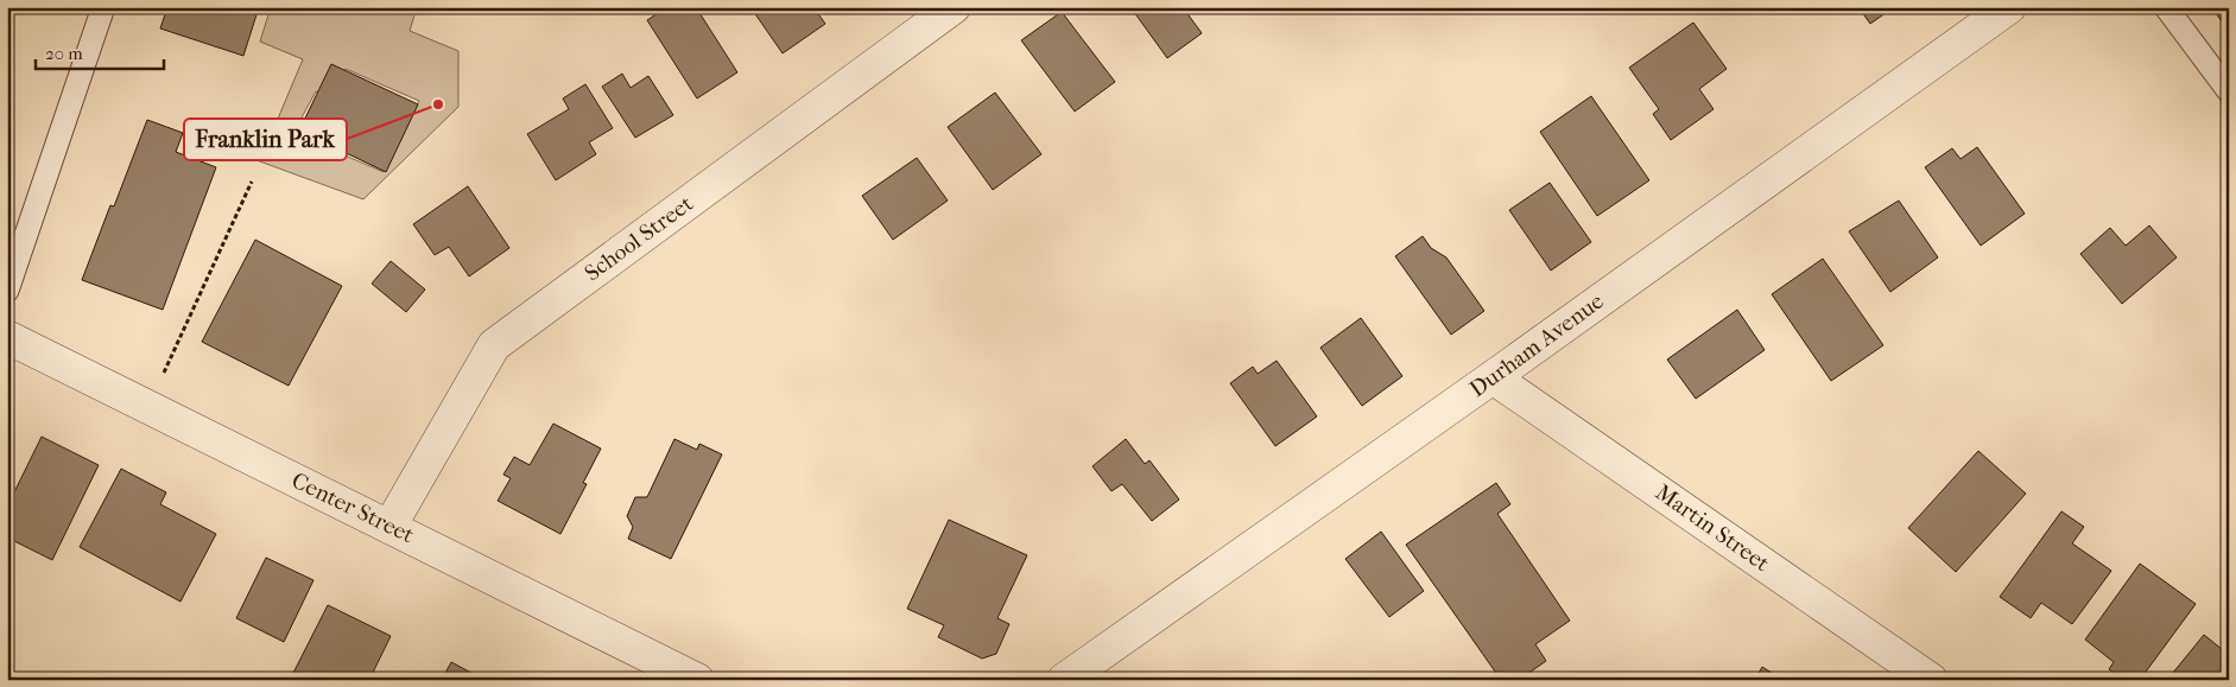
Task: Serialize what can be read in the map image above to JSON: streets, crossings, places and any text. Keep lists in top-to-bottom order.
{
  "streets": {
    "street": [
      "School Street",
      "Durham Avenue",
      "Center Street",
      "Martin Street"
    ]
  },
  "crossings": [
    ["School Street", "Center Street"],
    ["Durham Avenue", "Martin Street"]
  ],
  "places": ["Franklin Park"],
  "scale_bar": "20 m"
}
